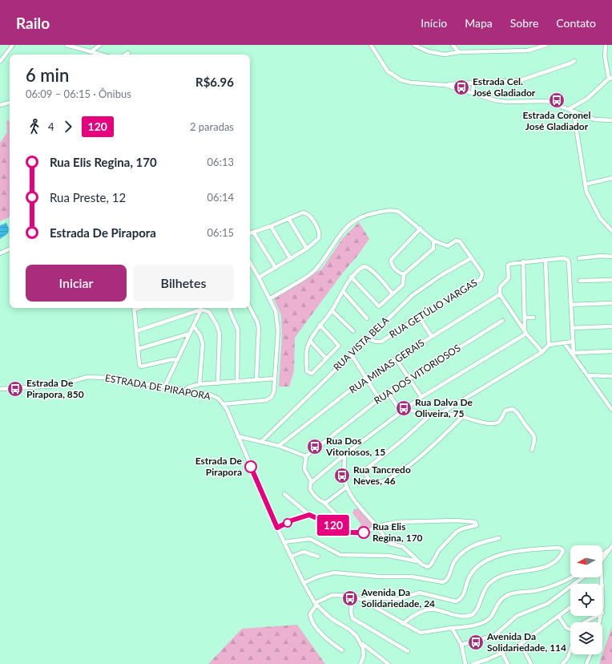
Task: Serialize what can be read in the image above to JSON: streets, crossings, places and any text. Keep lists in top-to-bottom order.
{
  "streets": {
    "street": [
      "RUA GETÚLIO VARGAS",
      "RUA VISTA BELA",
      "RUA MINAS GERAIS",
      "RUA DOS VITORIOSOS",
      "ESTRADA DE PIRAPORA"
    ]
  },
  "crossings": [
    ["RUA GETÚLIO VARGAS", "RUA VISTA BELA"]
  ],
  "places": {
    "bus stop": [
      "Estrada Cel. José Gladiador",
      "Estrada Coronel José Gladiador",
      "Estrada De Pirapora, 850",
      "Rua Dalva De Oliveira, 75",
      "Rua Dos Vitoriosos, 15",
      "Rua Tancredo Neves, 46",
      "Avenida Da Solidariedade, 24",
      "Avenida Da Solidariedade, 114"
    ],
    "other": ["Estrada De Pirapora", "Rua Elis Regina, 170"]
  },
  "lines": ["bus line 120"],
  "north": "left",
  "page": {
    "header": "Railo",
    "nav": [
      "Início",
      "Mapa",
      "Sobre",
      "Contato"
    ],
    "on_map": "120",
    "heading": ["6 min", "06:09 – 06:15 · Ônibus", "R$6.96"],
    "legs": ["4", "120", "2 paradas"],
    "list": [
      {
        "name": "Rua Elis Regina, 170",
        "value": "06:13"
      },
      {
        "name": "Rua Preste, 12",
        "value": "06:14"
      },
      {
        "name": "Estrada De Pirapora",
        "value": "06:15"
      }
    ],
    "buttons": ["Iniciar", "Bilhetes"]
  }
}
